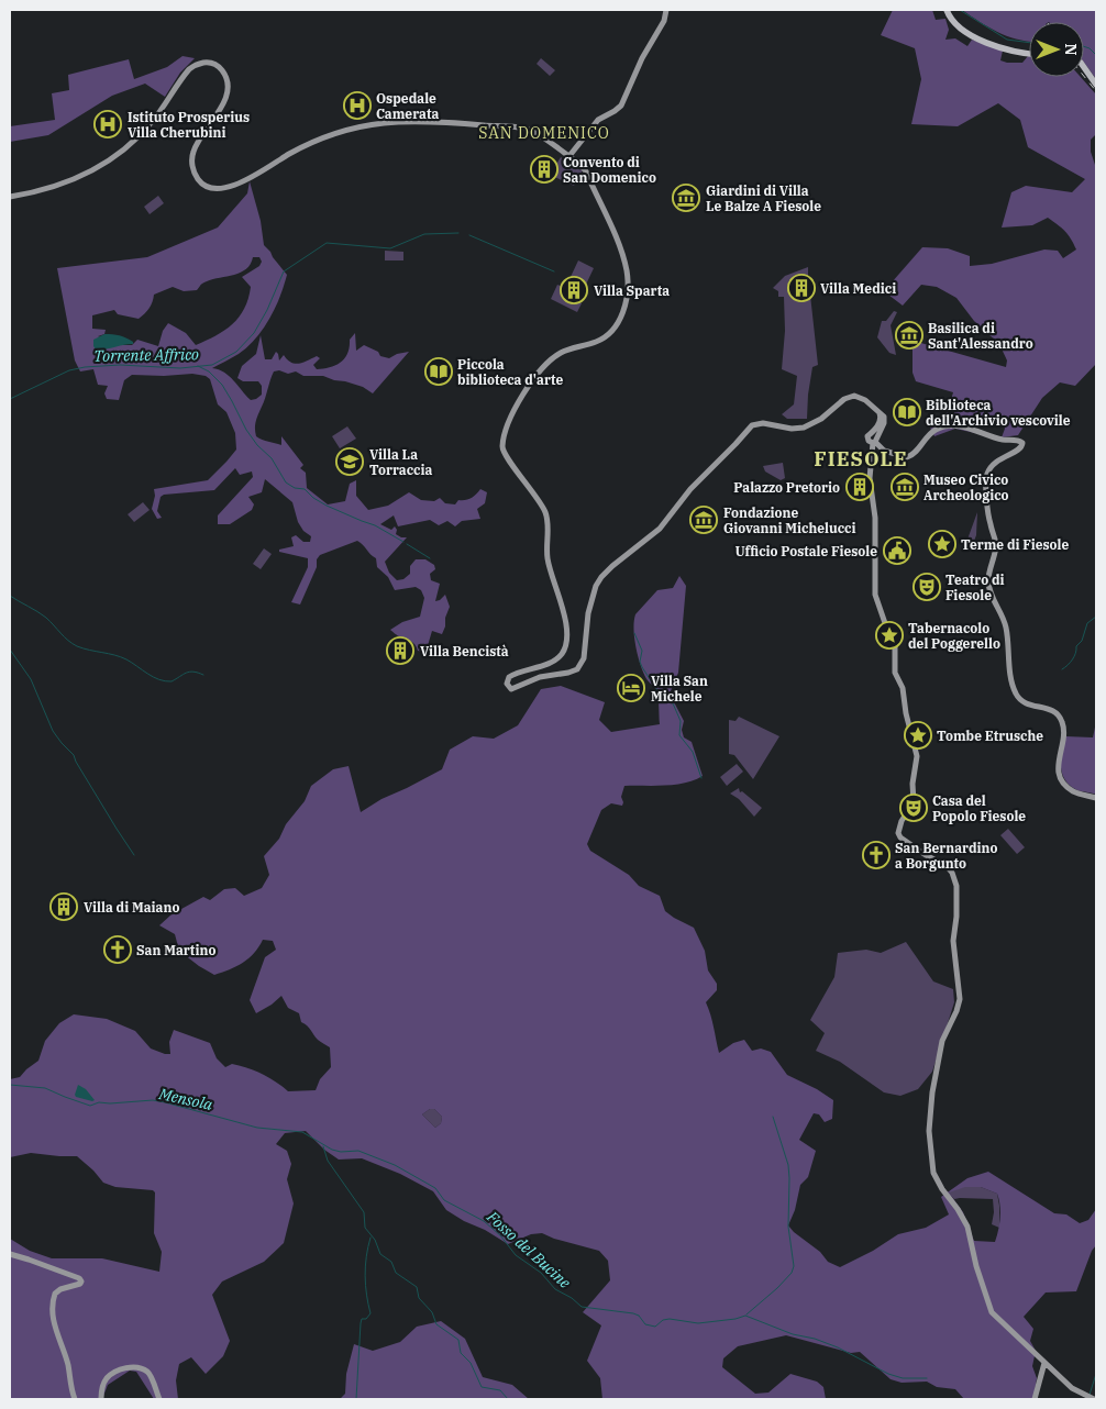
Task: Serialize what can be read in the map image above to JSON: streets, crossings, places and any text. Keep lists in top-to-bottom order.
{
  "districts": ["SAN DOMENICO", "FIESOLE"],
  "water": ["Torrente Affrico", "Mensola", "Fosso del Bucine"],
  "places": {
    "hospital": ["Ospedale Camerata", "Istituto Prosperius Villa Cherubini"],
    "building": [
      "Convento di San Domenico",
      "Villa Medici",
      "Villa Sparta",
      "Palazzo Pretorio",
      "Villa Bencistà",
      "Villa di Maiano"
    ],
    "museum": [
      "Giardini di Villa Le Balze A Fiesole",
      "Basilica di Sant'Alessandro",
      "Museo Civico Archeologico",
      "Fondazione Giovanni Michelucci"
    ],
    "library": ["Piccola biblioteca d'arte", "Biblioteca dell'Archivio vescovile"],
    "school or university": ["Villa La Torraccia"],
    "place": ["Terme di Fiesole", "Tabernacolo del Poggerello", "Tombe Etrusche"],
    "public building": ["Ufficio Postale Fiesole"],
    "theatre": ["Teatro di Fiesole", "Casa del Popolo Fiesole"],
    "hotel": ["Villa San Michele"],
    "church": ["San Bernardino a Borgunto", "San Martino"]
  },
  "north": "right"
}
